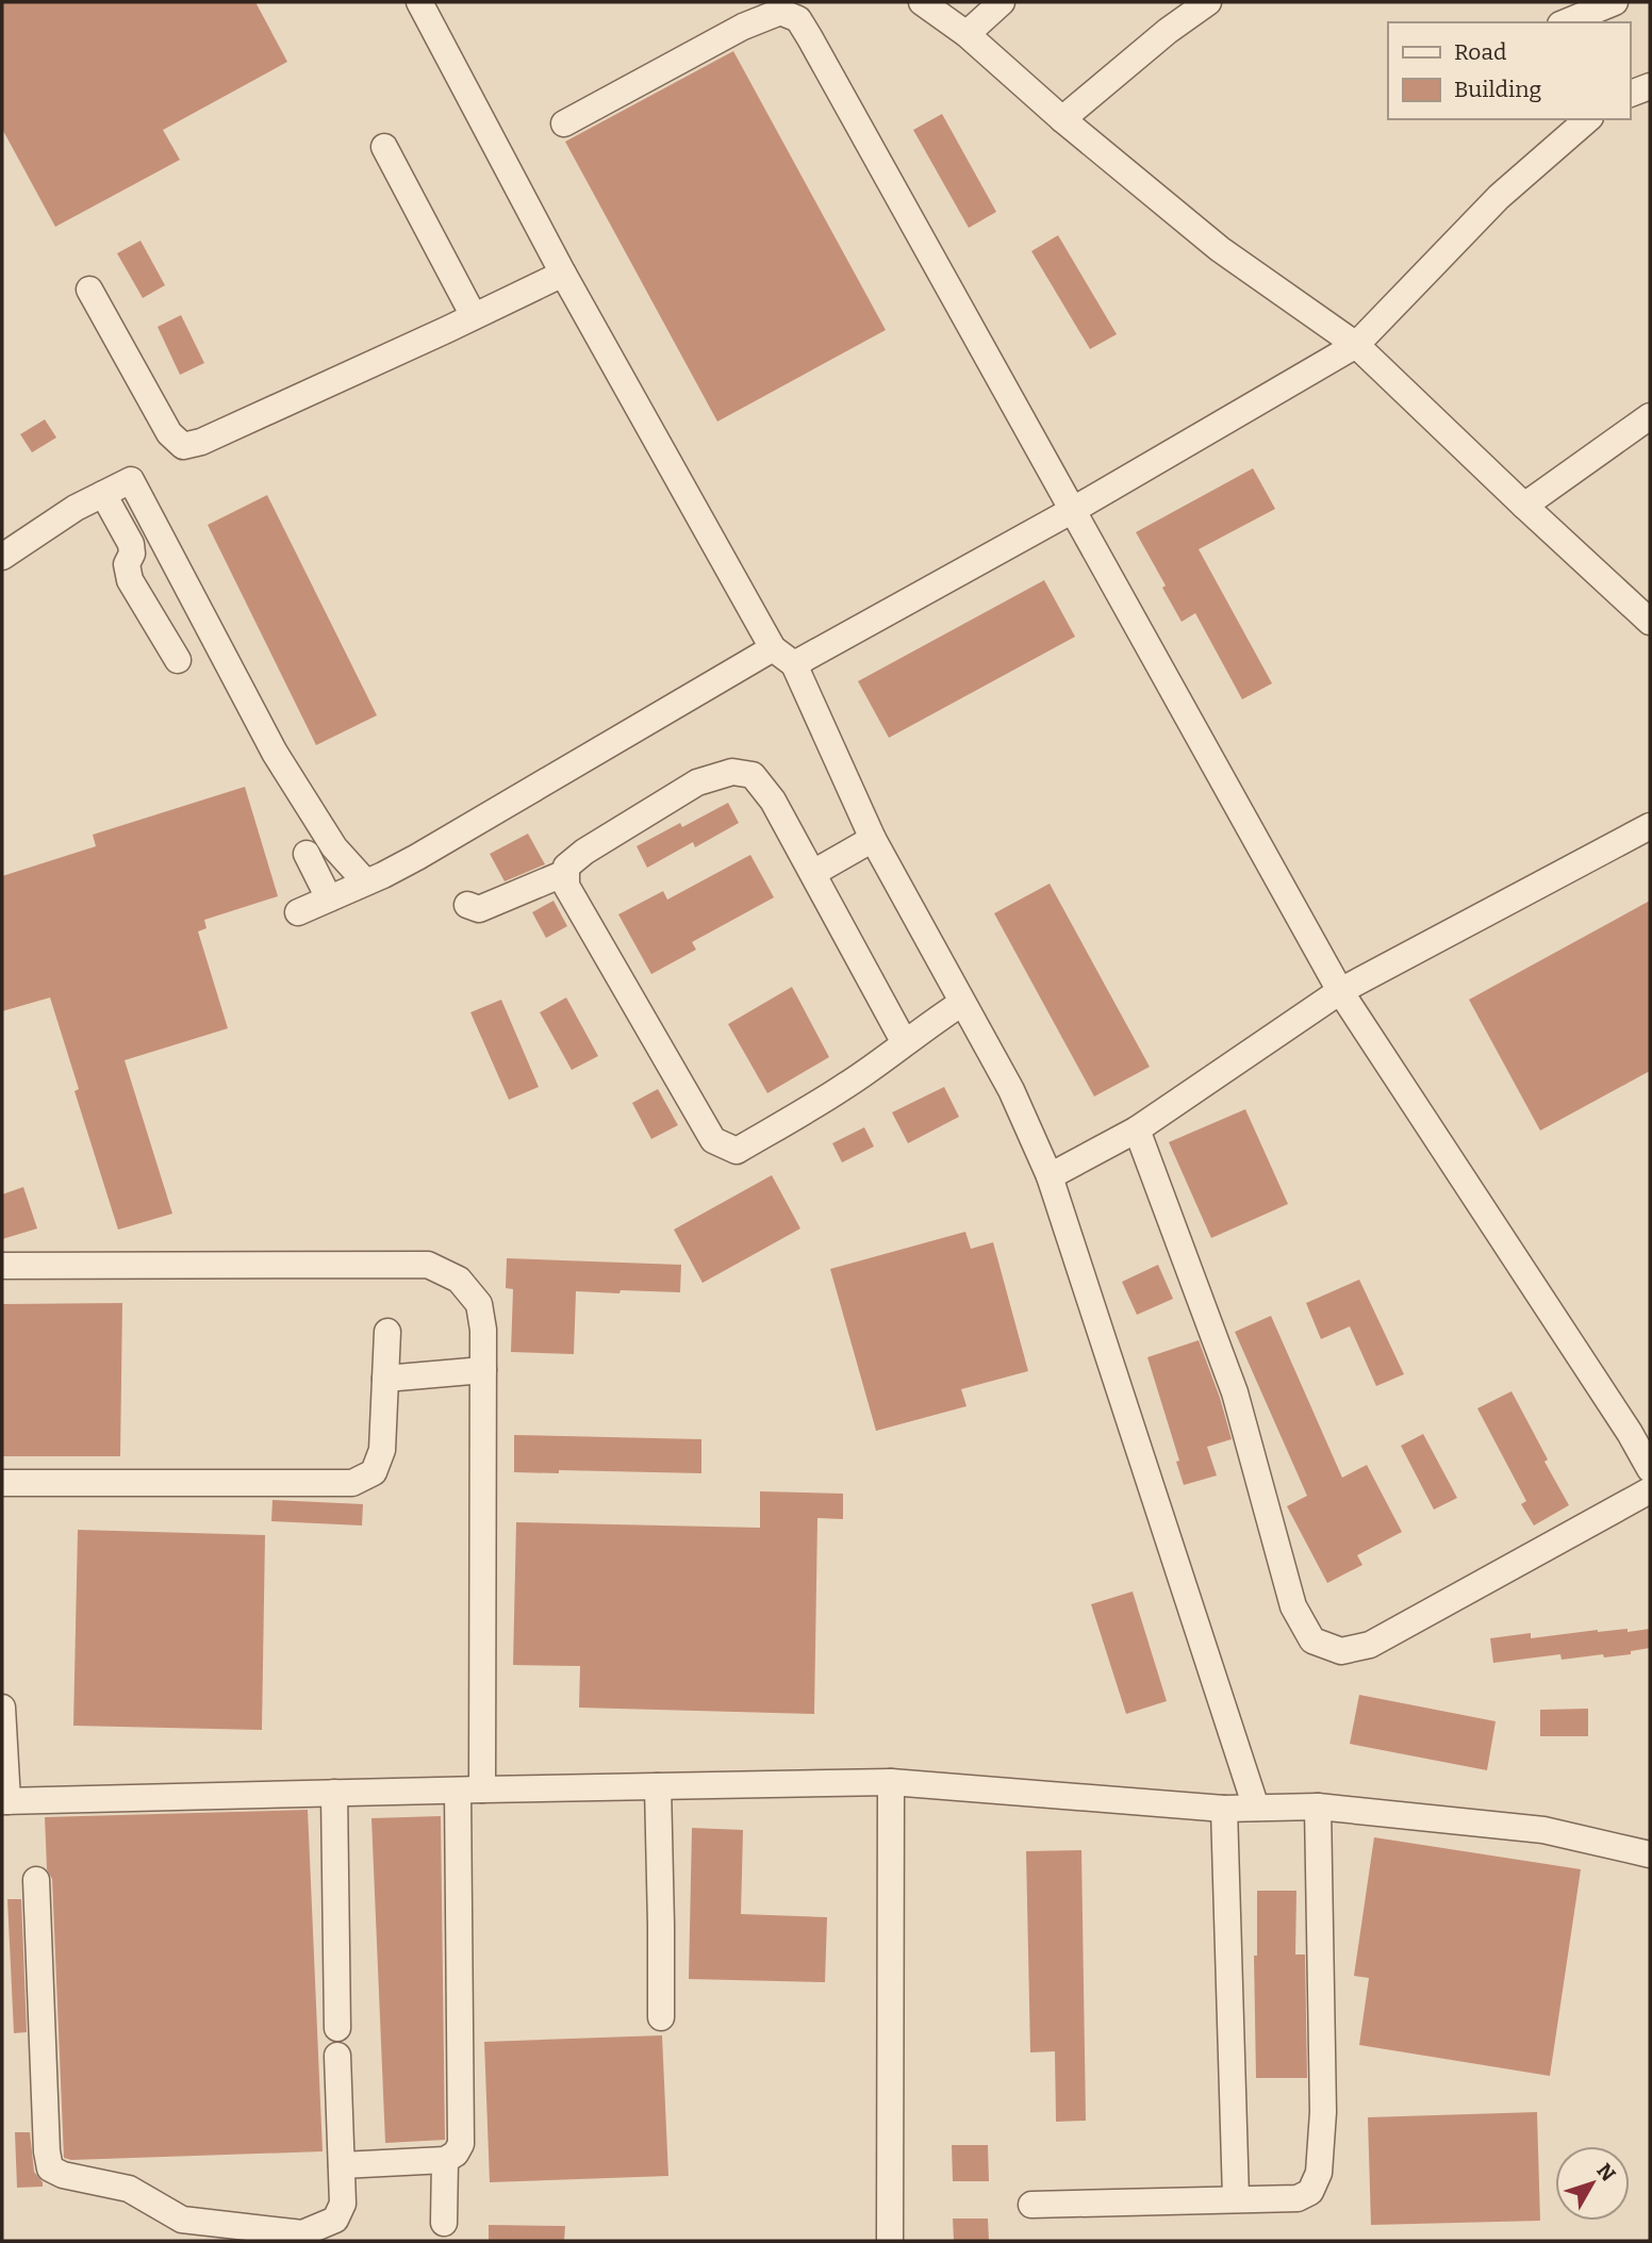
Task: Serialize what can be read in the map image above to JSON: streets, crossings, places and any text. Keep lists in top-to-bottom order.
{
  "legend": ["Road", "Building"],
  "north": "top right"
}
